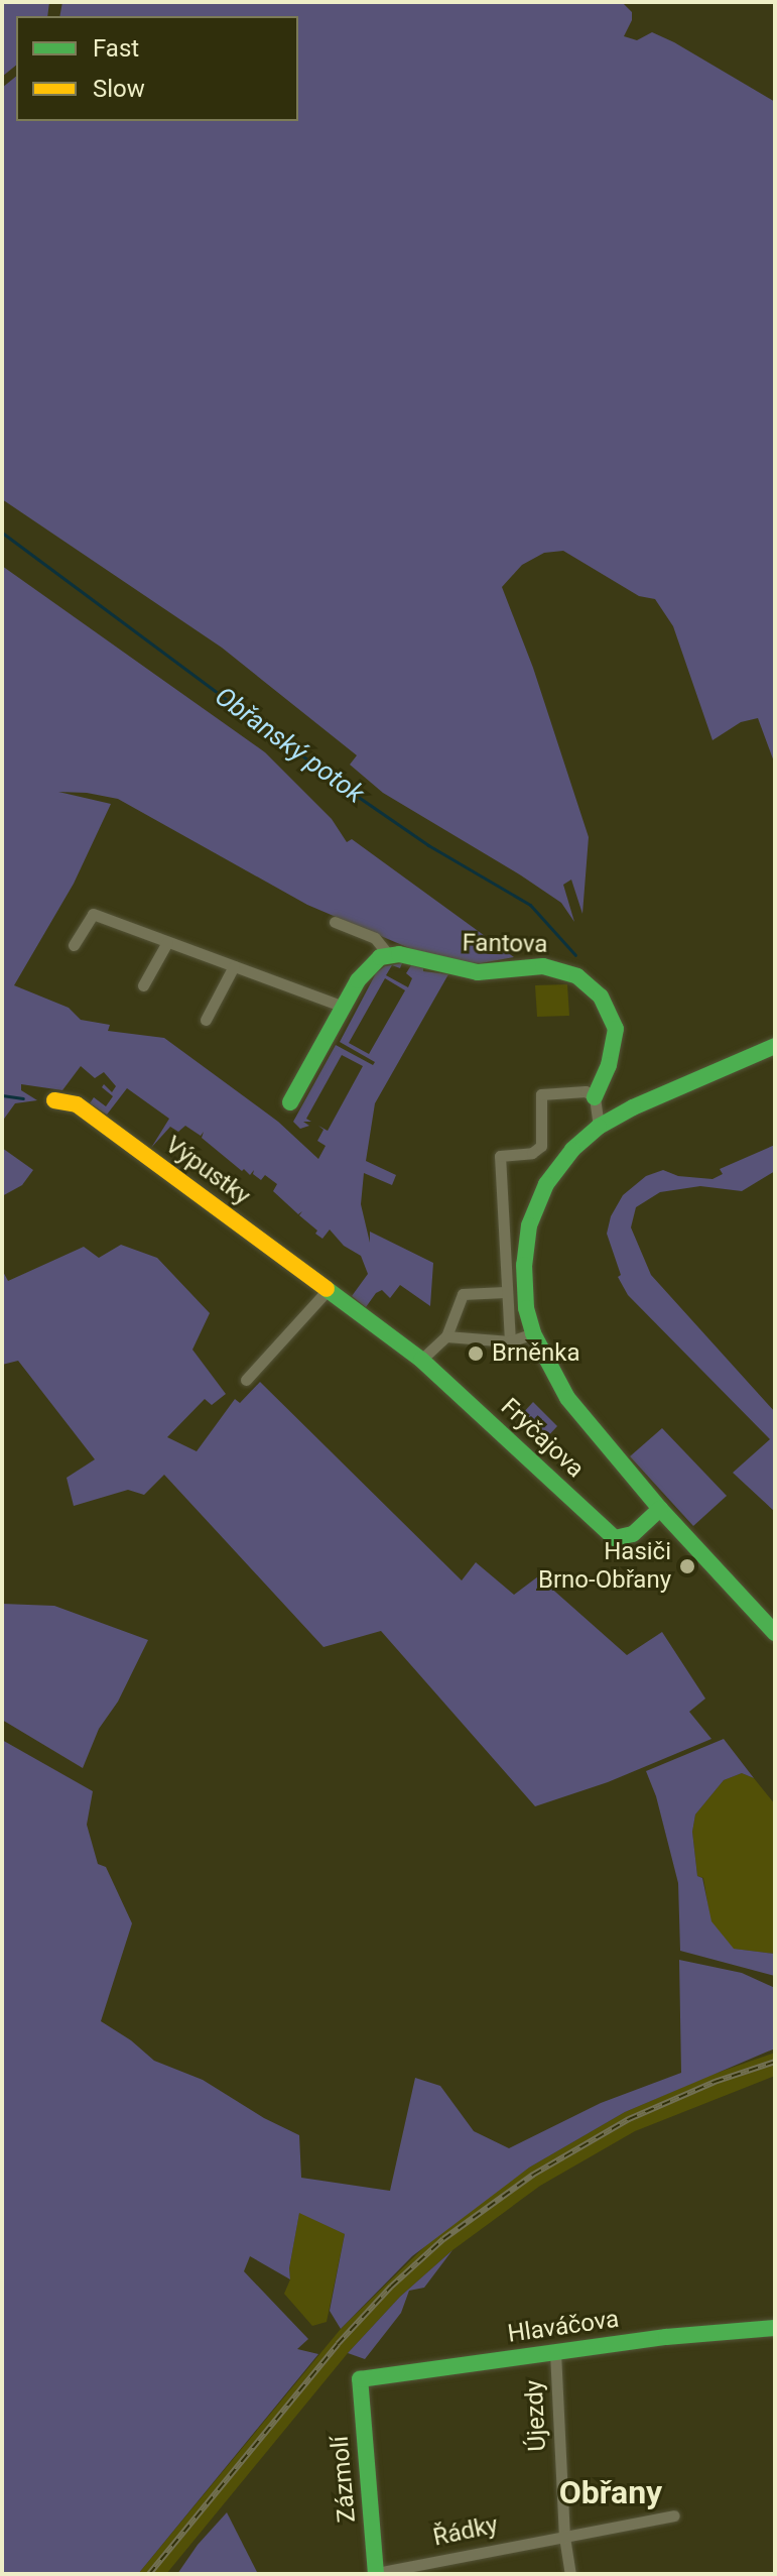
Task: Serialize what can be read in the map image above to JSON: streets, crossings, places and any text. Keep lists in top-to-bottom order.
{
  "streets": {
    "street": [
      "Fantova",
      "Výpustky",
      "Fryčajova",
      "Hlaváčova",
      "Újezdy",
      "Zázmolí",
      "Řádky"
    ]
  },
  "crossings": [
    ["Výpustky", "Fryčajova"],
    ["Hlaváčova", "Újezdy"],
    ["Hlaváčova", "Zázmolí"],
    ["Újezdy", "Řádky"],
    ["Zázmolí", "Řádky"]
  ],
  "districts": ["Obřany"],
  "water": ["Obřanský potok"],
  "places": ["Brněnka", "Hasiči Brno-Obřany"],
  "legend": ["Fast", "Slow"]
}
